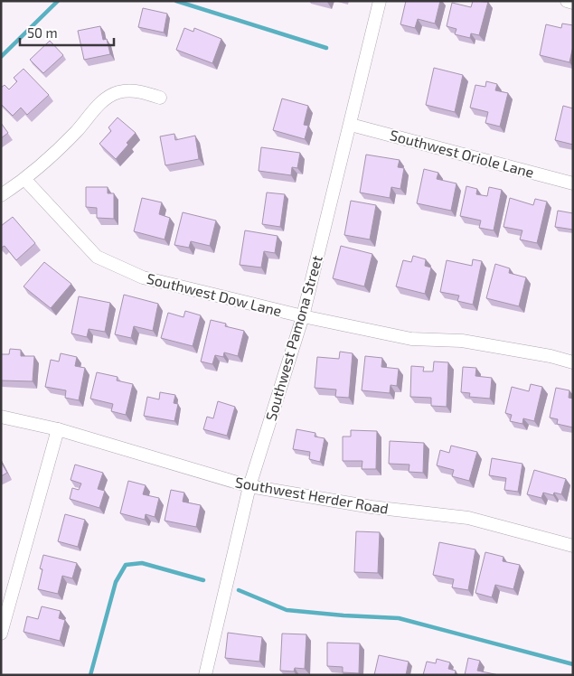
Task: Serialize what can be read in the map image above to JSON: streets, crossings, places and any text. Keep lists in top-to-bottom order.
{
  "streets": {
    "street": [
      "Southwest Oriole Lane",
      "Southwest Dow Lane",
      "Southwest Pamona Street",
      "Southwest Herder Road"
    ]
  },
  "crossings": [
    ["Southwest Oriole Lane", "Southwest Pamona Street"],
    ["Southwest Dow Lane", "Southwest Pamona Street"],
    ["Southwest Pamona Street", "Southwest Herder Road"]
  ],
  "scale_bar": "50 m"
}
